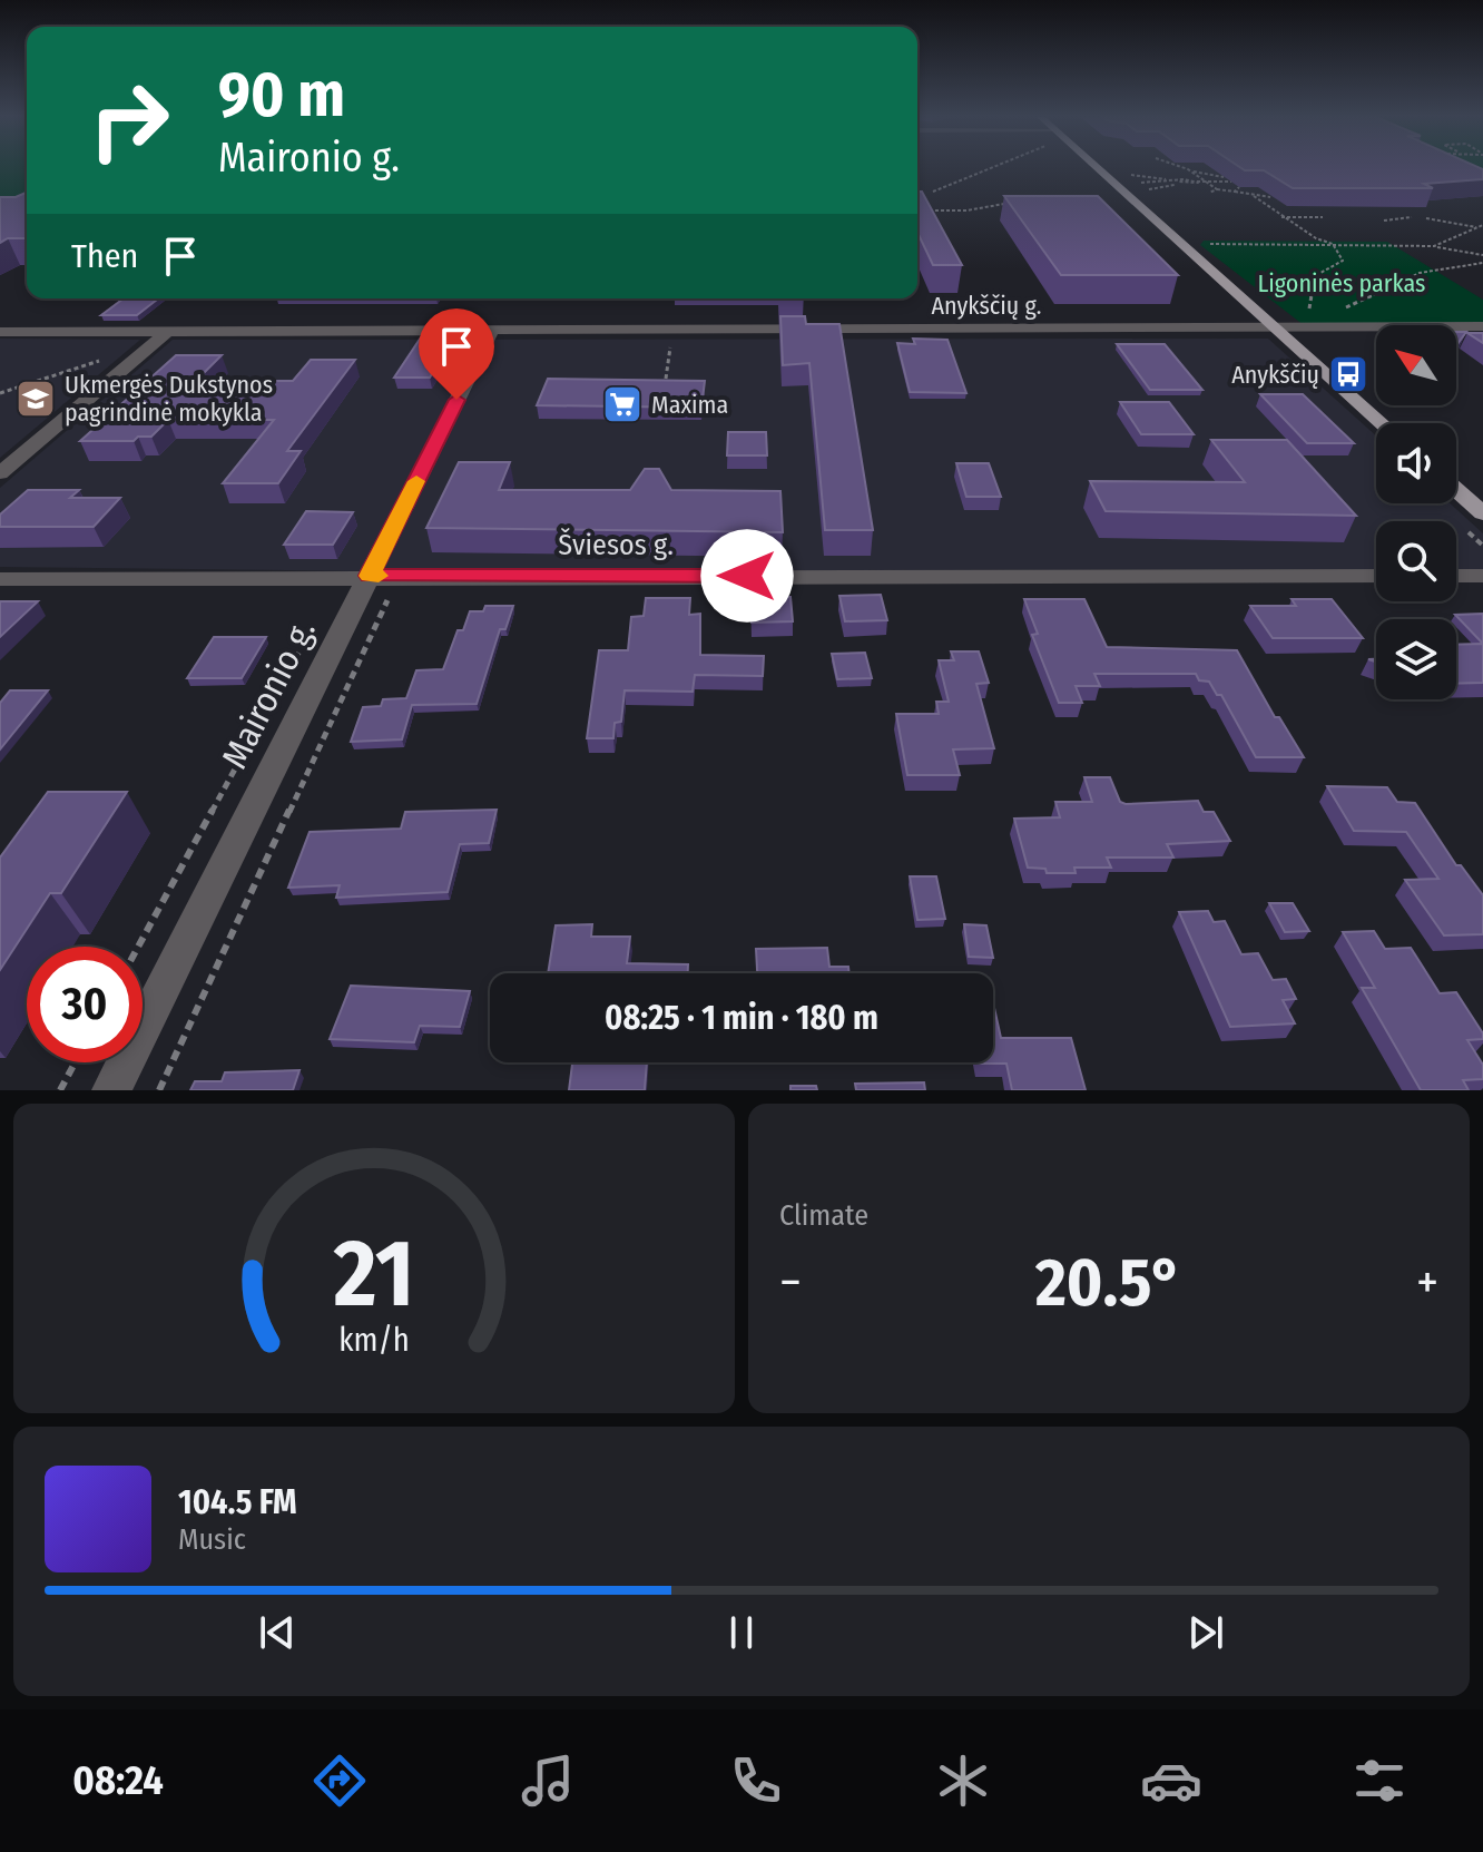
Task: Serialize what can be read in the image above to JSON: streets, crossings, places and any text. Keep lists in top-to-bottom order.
{
  "streets": {
    "street": ["Anykščių g.", "Šviesos g.", "Maironio g."]
  },
  "crossings": [
    ["Anykščių g.", "Maironio g."],
    ["Šviesos g.", "Maironio g."]
  ],
  "parks": ["Ligoninės parkas"],
  "places": {
    "bus stop": ["Anykščių"],
    "school or university": ["Ukmergės Dukstynos pagrindinė mokykla"],
    "supermarket": ["Maxima"]
  },
  "north": "top left",
  "page": {
    "turn": ["90 m", "Maironio g."],
    "then": "Then",
    "limit": "30",
    "trip": "08:25 · 1 min · 180 m",
    "tile": "Climate",
    "heat": ["−", "20.5°", "+"],
    "song": ["104.5 FM", "Music"],
    "tabs": "08:24",
    "gauge": ["21", "km/h"]
  }
}
